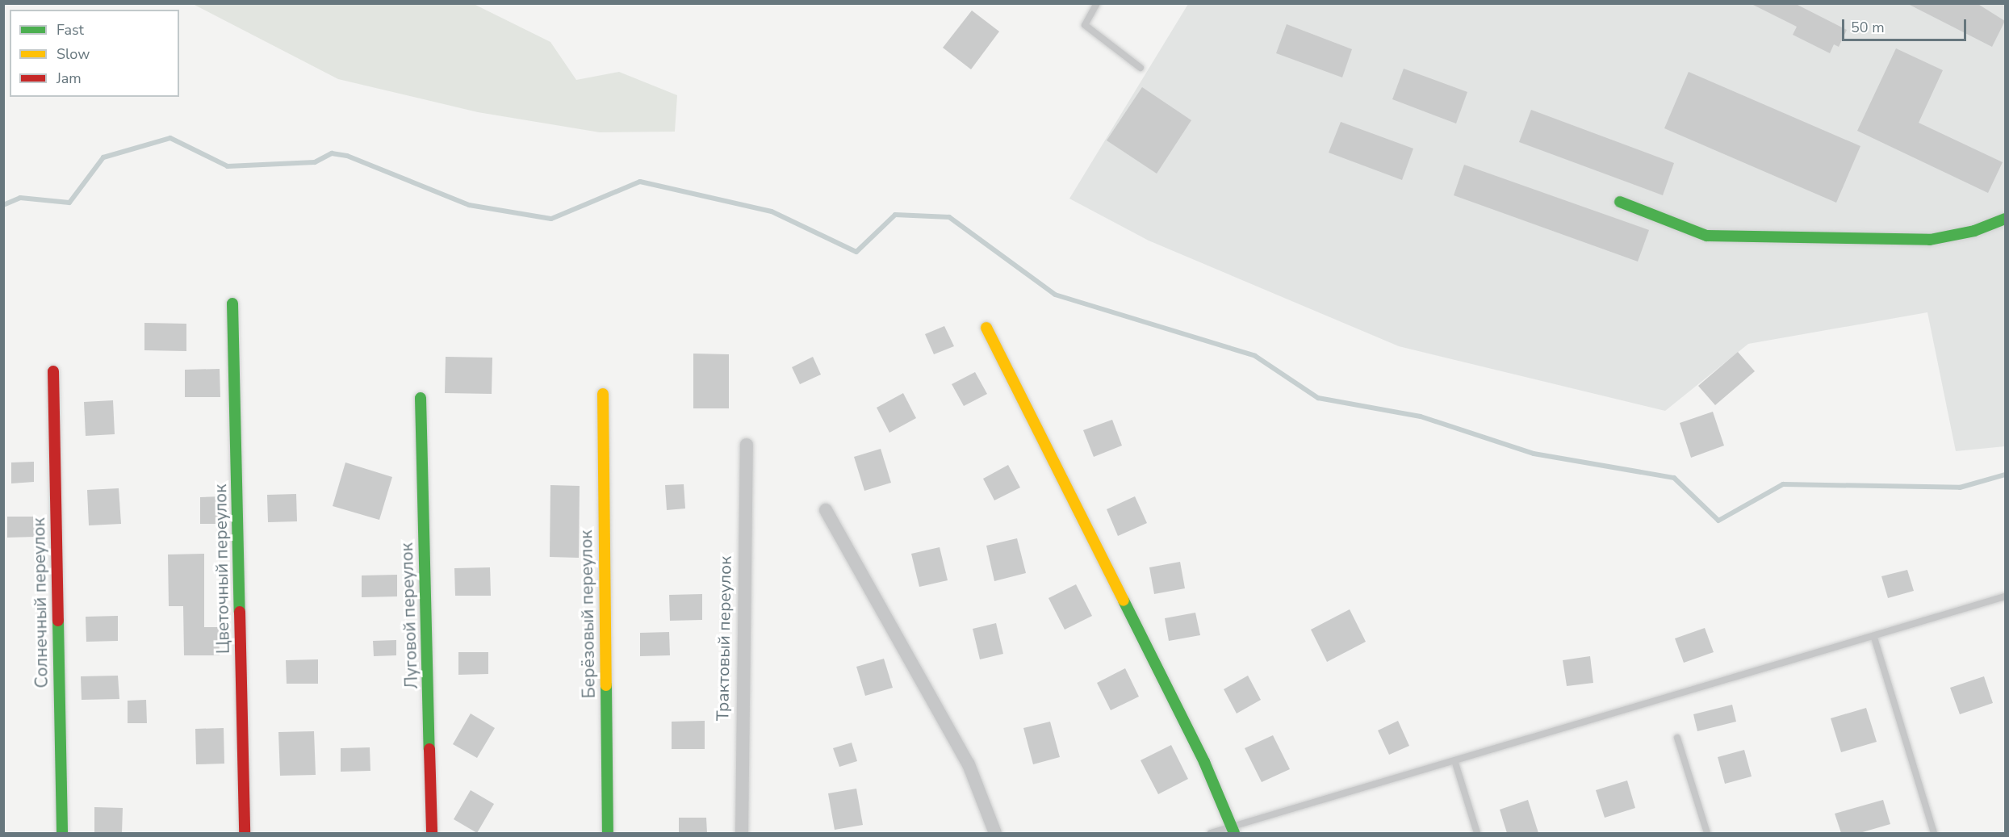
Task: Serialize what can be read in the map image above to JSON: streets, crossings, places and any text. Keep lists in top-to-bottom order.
{
  "streets": {
    "street": [
      "Цветочный переулок",
      "Солнечный переулок",
      "Берёзовый переулок",
      "Луговой переулок",
      "Трактовый переулок"
    ]
  },
  "legend": ["Fast", "Slow", "Jam"],
  "scale_bar": "50 m"
}
